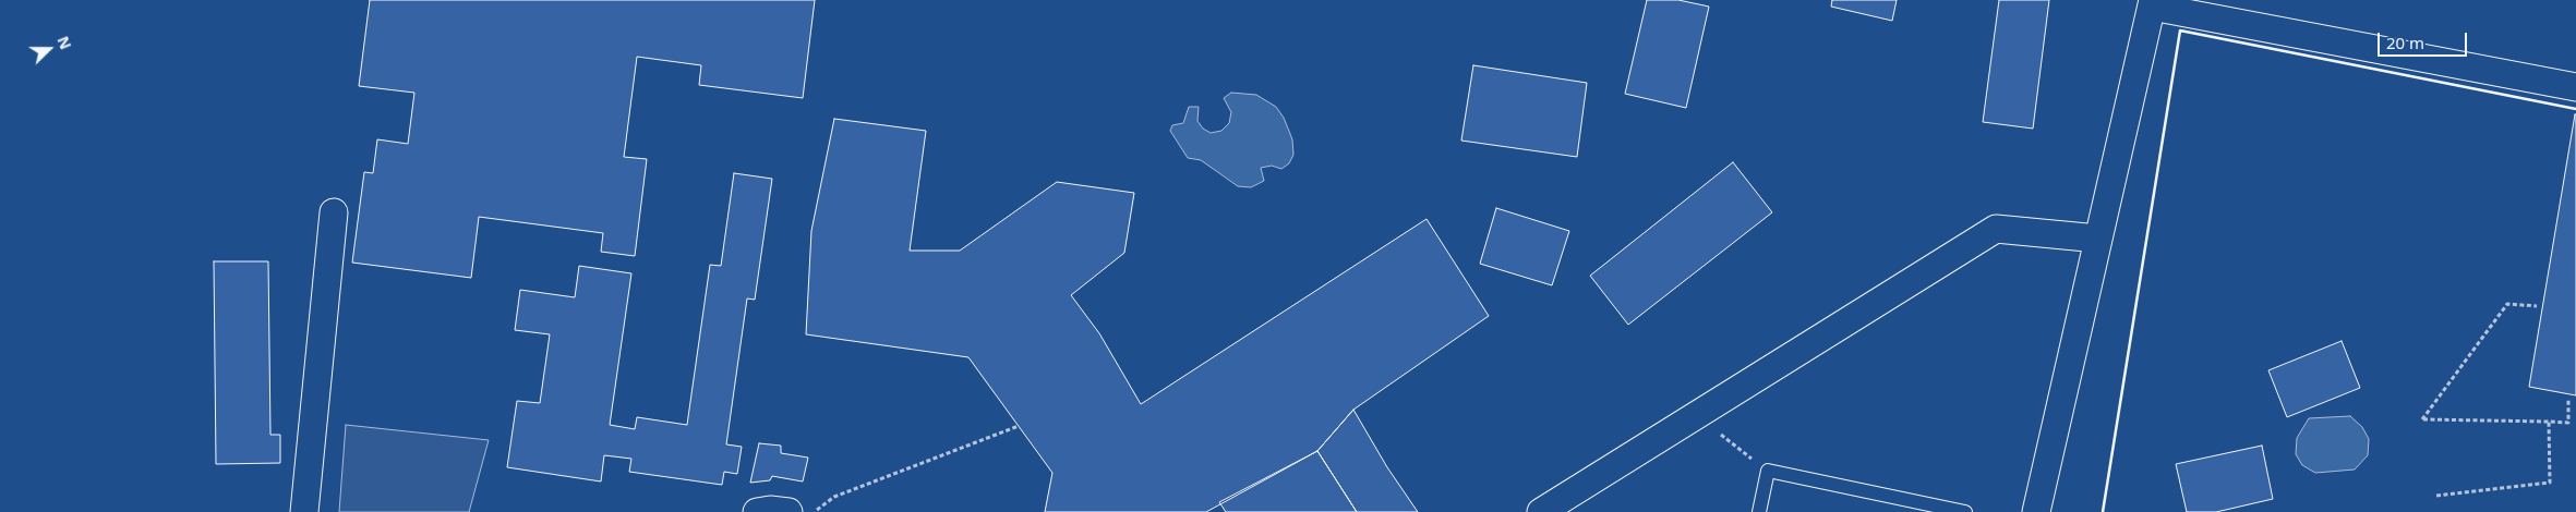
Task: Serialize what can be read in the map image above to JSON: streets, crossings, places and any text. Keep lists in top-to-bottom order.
{
  "scale_bar": "20 m",
  "north": "right"
}
